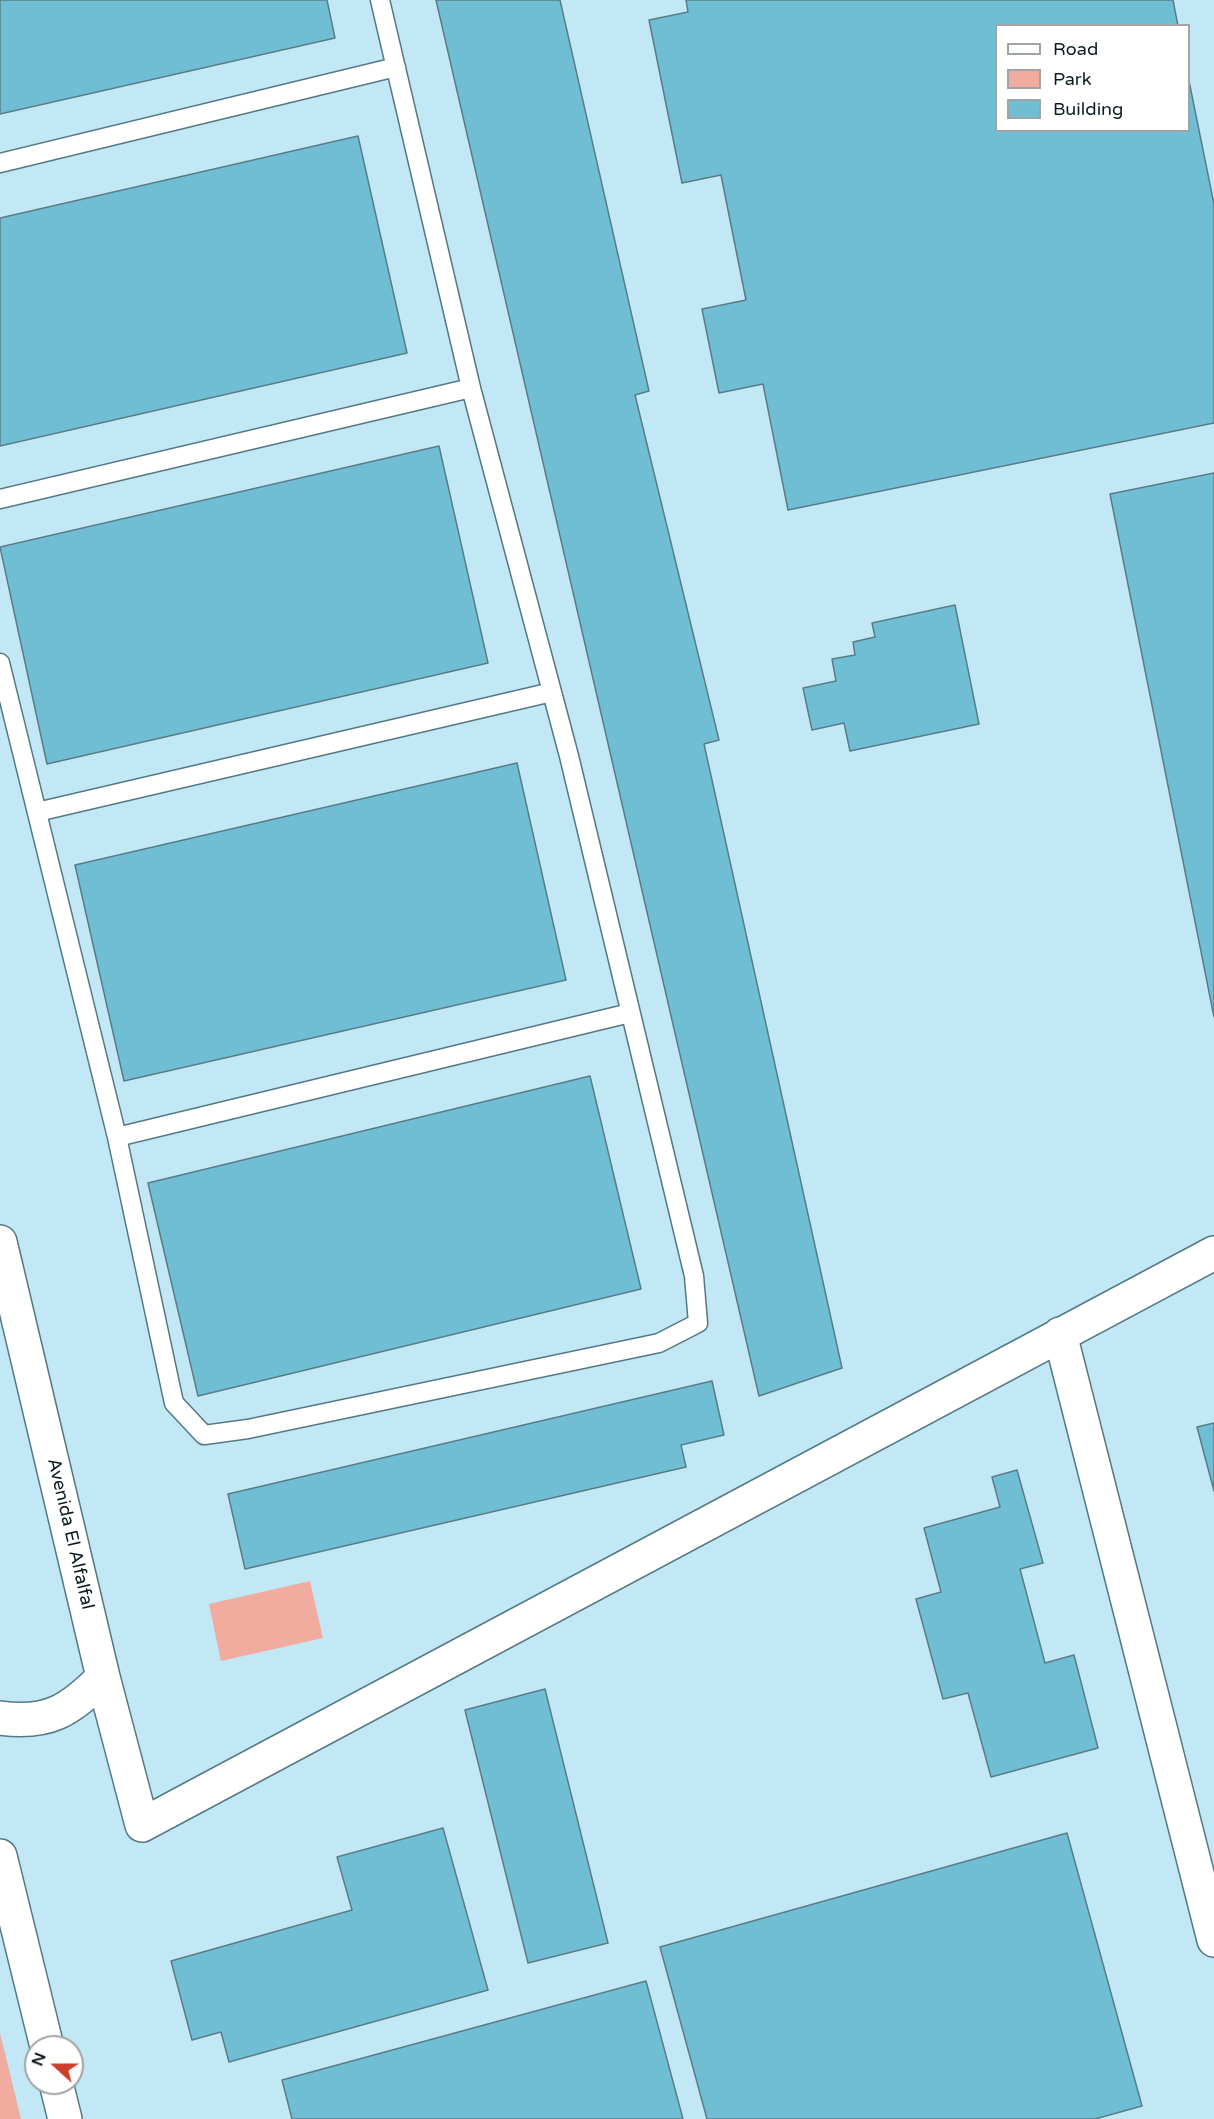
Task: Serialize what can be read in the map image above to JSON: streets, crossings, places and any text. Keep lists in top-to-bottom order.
{
  "streets": {
    "street": ["Avenida El Alfalfal"]
  },
  "legend": ["Road", "Park", "Building"],
  "north": "left"
}
